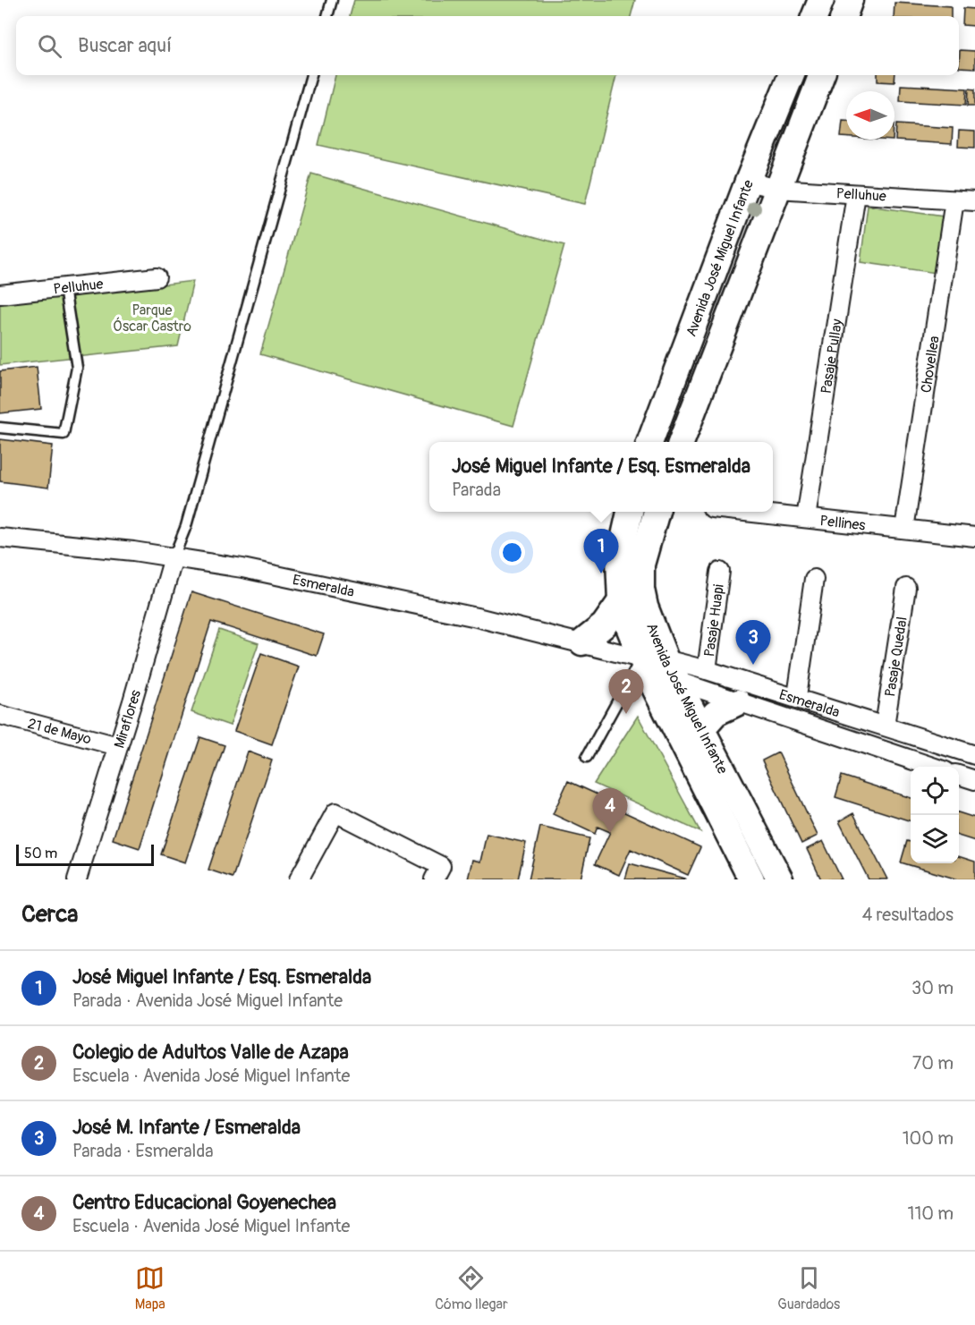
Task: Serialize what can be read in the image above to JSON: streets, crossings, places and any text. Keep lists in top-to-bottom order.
{
  "streets": {
    "main road": ["Avenida José Miguel Infante"],
    "street": [
      "Pelluhue",
      "Pasaje Pullay",
      "Chovellea",
      "Pellines",
      "Esmeralda",
      "Pasaje Huapi",
      "Pasaje Quedal",
      "Miraflores",
      "21 de Mayo"
    ]
  },
  "crossings": [
    ["Pelluhue", "Avenida José Miguel Infante"],
    ["Pelluhue", "Pasaje Pullay"],
    ["Pelluhue", "Chovellea"],
    ["Avenida José Miguel Infante", "Esmeralda"],
    ["Pasaje Pullay", "Pellines"],
    ["Chovellea", "Pellines"],
    ["Esmeralda", "Pasaje Huapi"],
    ["Esmeralda", "Pasaje Quedal"],
    ["Esmeralda", "Miraflores"],
    ["Miraflores", "21 de Mayo"]
  ],
  "parks": ["Parque Óscar Castro"],
  "scale_bar": "50 m",
  "north": "left",
  "page": {
    "search": "Buscar aquí",
    "popup": ["José Miguel Infante / Esq. Esmeralda", "Parada"],
    "pins": [
      "1",
      "3",
      "2",
      "4"
    ],
    "scale": "50 m",
    "heading": ["Cerca", "4 resultados"],
    "list": [
      {
        "mark": "1",
        "name": "José Miguel Infante / Esq. Esmeralda",
        "note": "Parada · Avenida José Miguel Infante",
        "value": "30 m"
      },
      {
        "mark": "2",
        "name": "Colegio de Adultos Valle de Azapa",
        "note": "Escuela · Avenida José Miguel Infante",
        "value": "70 m"
      },
      {
        "mark": "3",
        "name": "José M. Infante / Esmeralda",
        "note": "Parada · Esmeralda",
        "value": "100 m"
      },
      {
        "mark": "4",
        "name": "Centro Educacional Goyenechea",
        "note": "Escuela · Avenida José Miguel Infante",
        "value": "110 m"
      }
    ],
    "nav": ["Mapa", "Cómo llegar", "Guardados"]
  }
}
